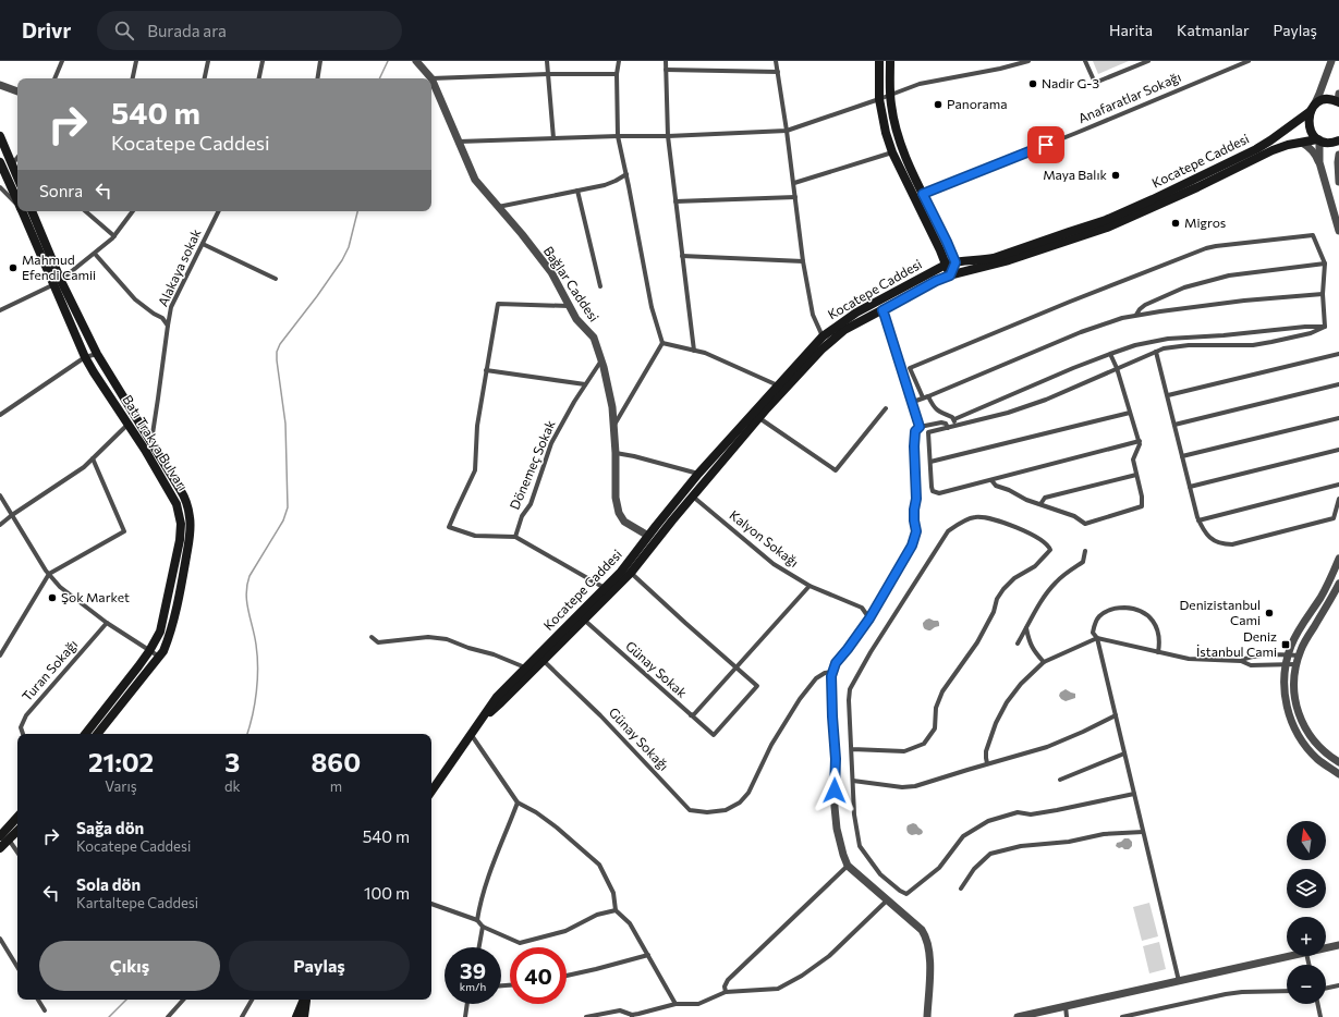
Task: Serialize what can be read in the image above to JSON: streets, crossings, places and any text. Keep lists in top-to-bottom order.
{
  "streets": {
    "main road": ["Kocatepe Caddesi", "Batı Trakya Bulvarı"],
    "street": [
      "Anafaratlar Sokağı",
      "Alakaya sokak",
      "Bağlar Caddesi",
      "Dönemeç Sokak",
      "Kalyon Sokağı",
      "Günay Sokak",
      "Turan Sokağı",
      "Günay Sokağı"
    ]
  },
  "crossings": [
    ["Kocatepe Caddesi", "Bağlar Caddesi"],
    ["Kocatepe Caddesi", "Kalyon Sokağı"],
    ["Kocatepe Caddesi", "Günay Sokak"],
    ["Kocatepe Caddesi", "Günay Sokağı"],
    ["Alakaya sokak", "Batı Trakya Bulvarı"],
    ["Bağlar Caddesi", "Dönemeç Sokak"]
  ],
  "places": {
    "other": [
      "Nadir G-3",
      "Panorama",
      "Maya Balık",
      "Migros",
      "Mahmud Efendi Camii",
      "Şok Market",
      "Denizistanbul Cami"
    ],
    "transit": ["Deniz İstanbul Cami"]
  },
  "north": "top",
  "page": {
    "header": "Drivr",
    "search": "Burada ara",
    "nav": ["Harita", "Katmanlar", "Paylaş"],
    "turn": ["540 m", "Kocatepe Caddesi"],
    "then": "Sonra",
    "eta": [
      "21:02",
      "Varış",
      "3",
      "dk",
      "860",
      "m"
    ],
    "list": [
      {
        "name": "Sağa dön",
        "note": "Kocatepe Caddesi",
        "value": "540 m"
      },
      {
        "name": "Sola dön",
        "note": "Kartaltepe Caddesi",
        "value": "100 m"
      }
    ],
    "map_buttons": ["+", "−"],
    "buttons": ["Çıkış", "Paylaş"],
    "speed": "39 km/h",
    "limit": "40"
  }
}
